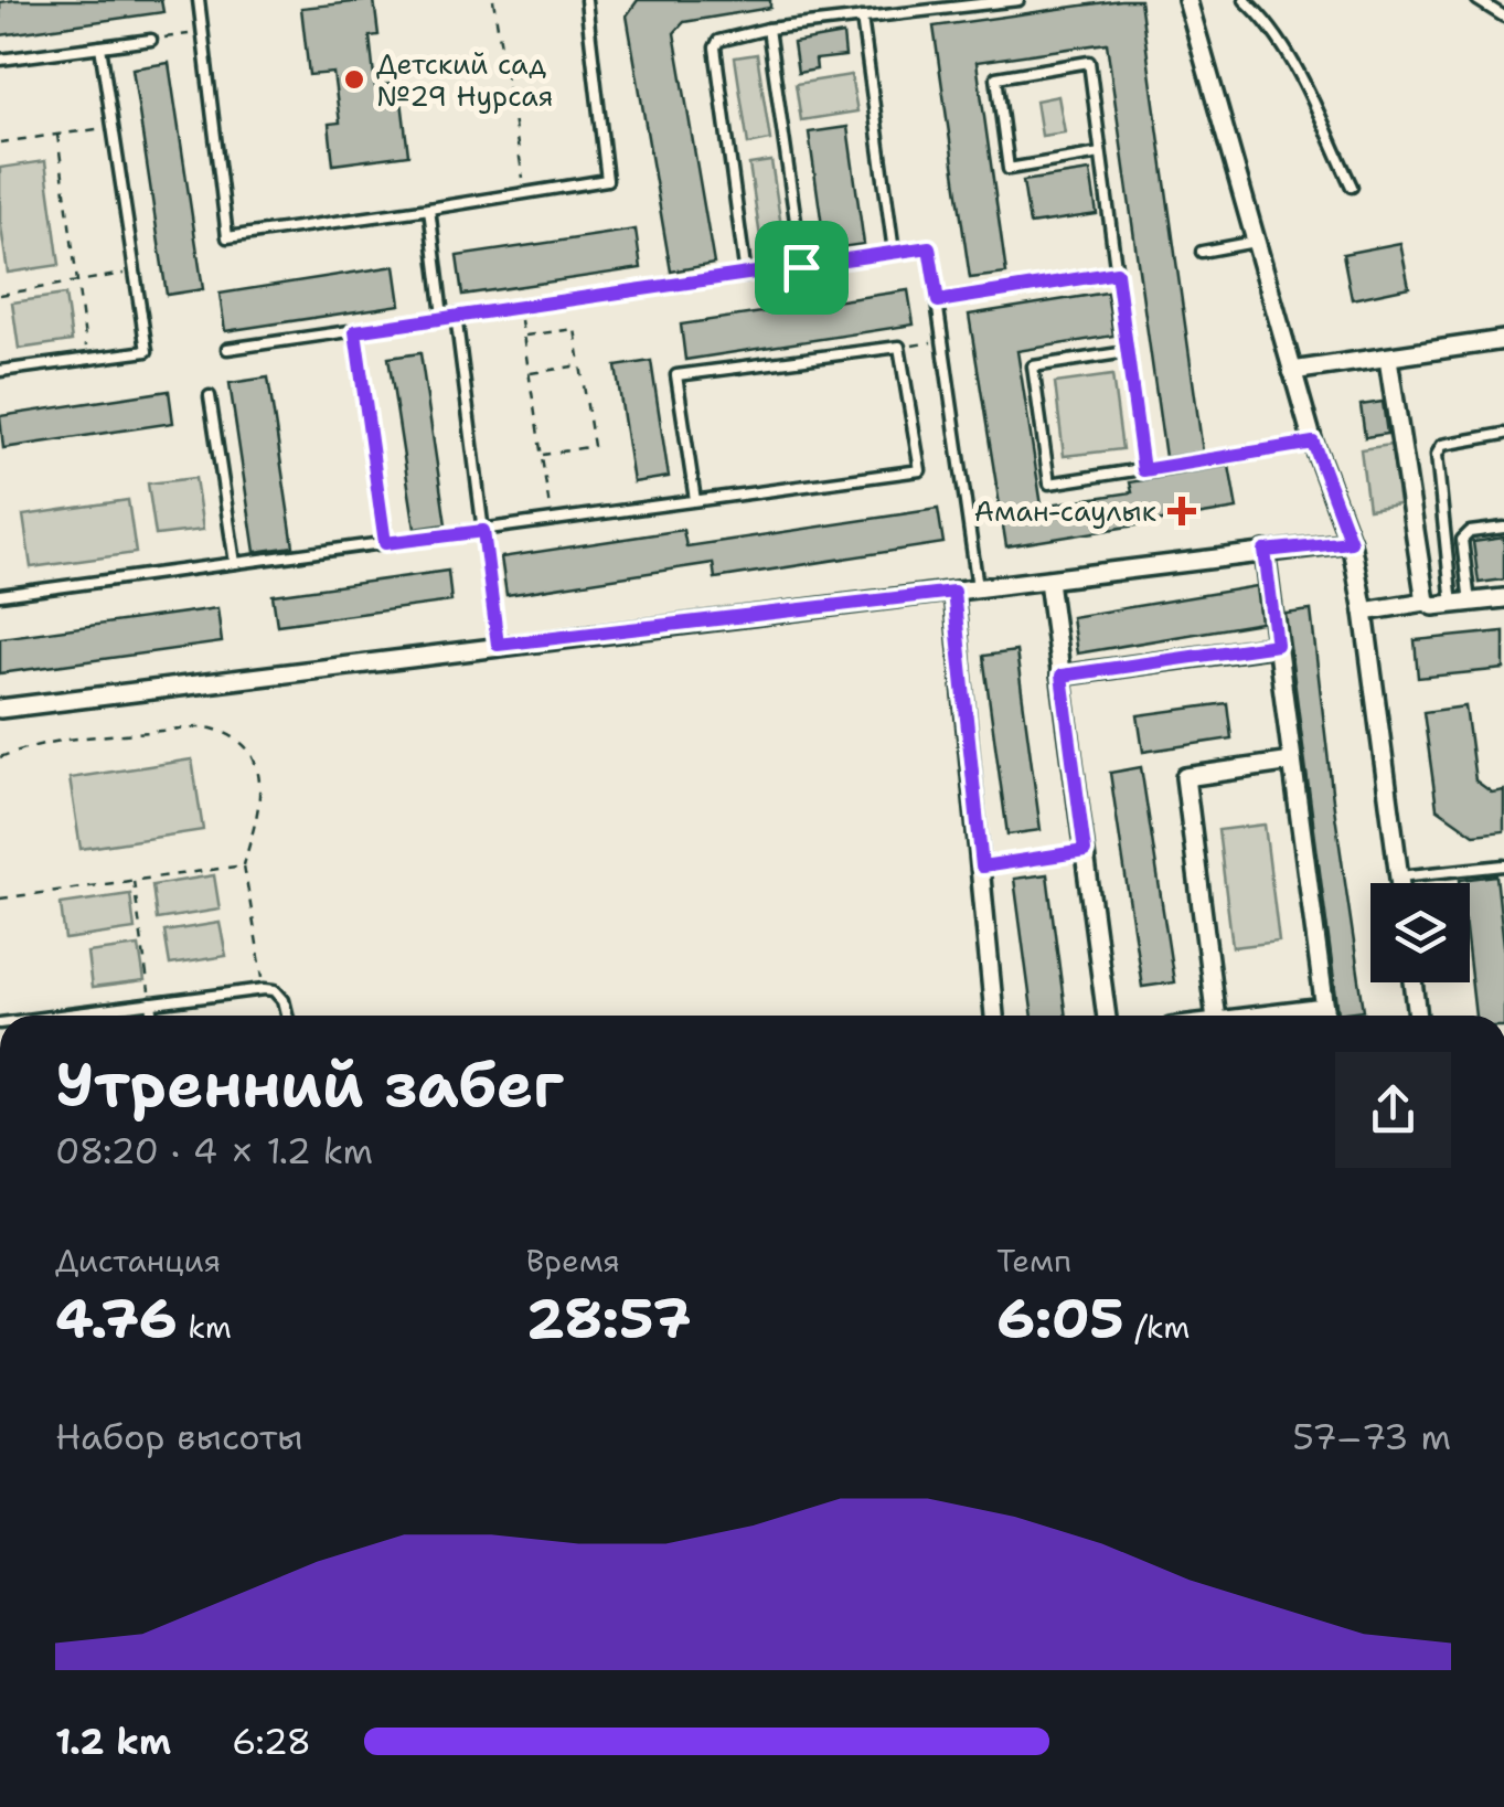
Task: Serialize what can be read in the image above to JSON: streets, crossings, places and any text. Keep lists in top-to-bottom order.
{
  "places": {
    "other": ["Детский сад №29 Нурсая"],
    "health": ["Аман-саулык"]
  },
  "page": {
    "heading": ["Утренний забег", "08:20 · 4 × 1.2 km"],
    "stats": [
      ["Дистанция", "4.76 km"],
      ["Время", "28:57"],
      ["Темп", "6:05 /km"]
    ],
    "chart": ["Набор высоты", "57–73 m"],
    "list": [
      {
        "name": "1.2 km",
        "note": "6:28"
      }
    ]
  }
}
